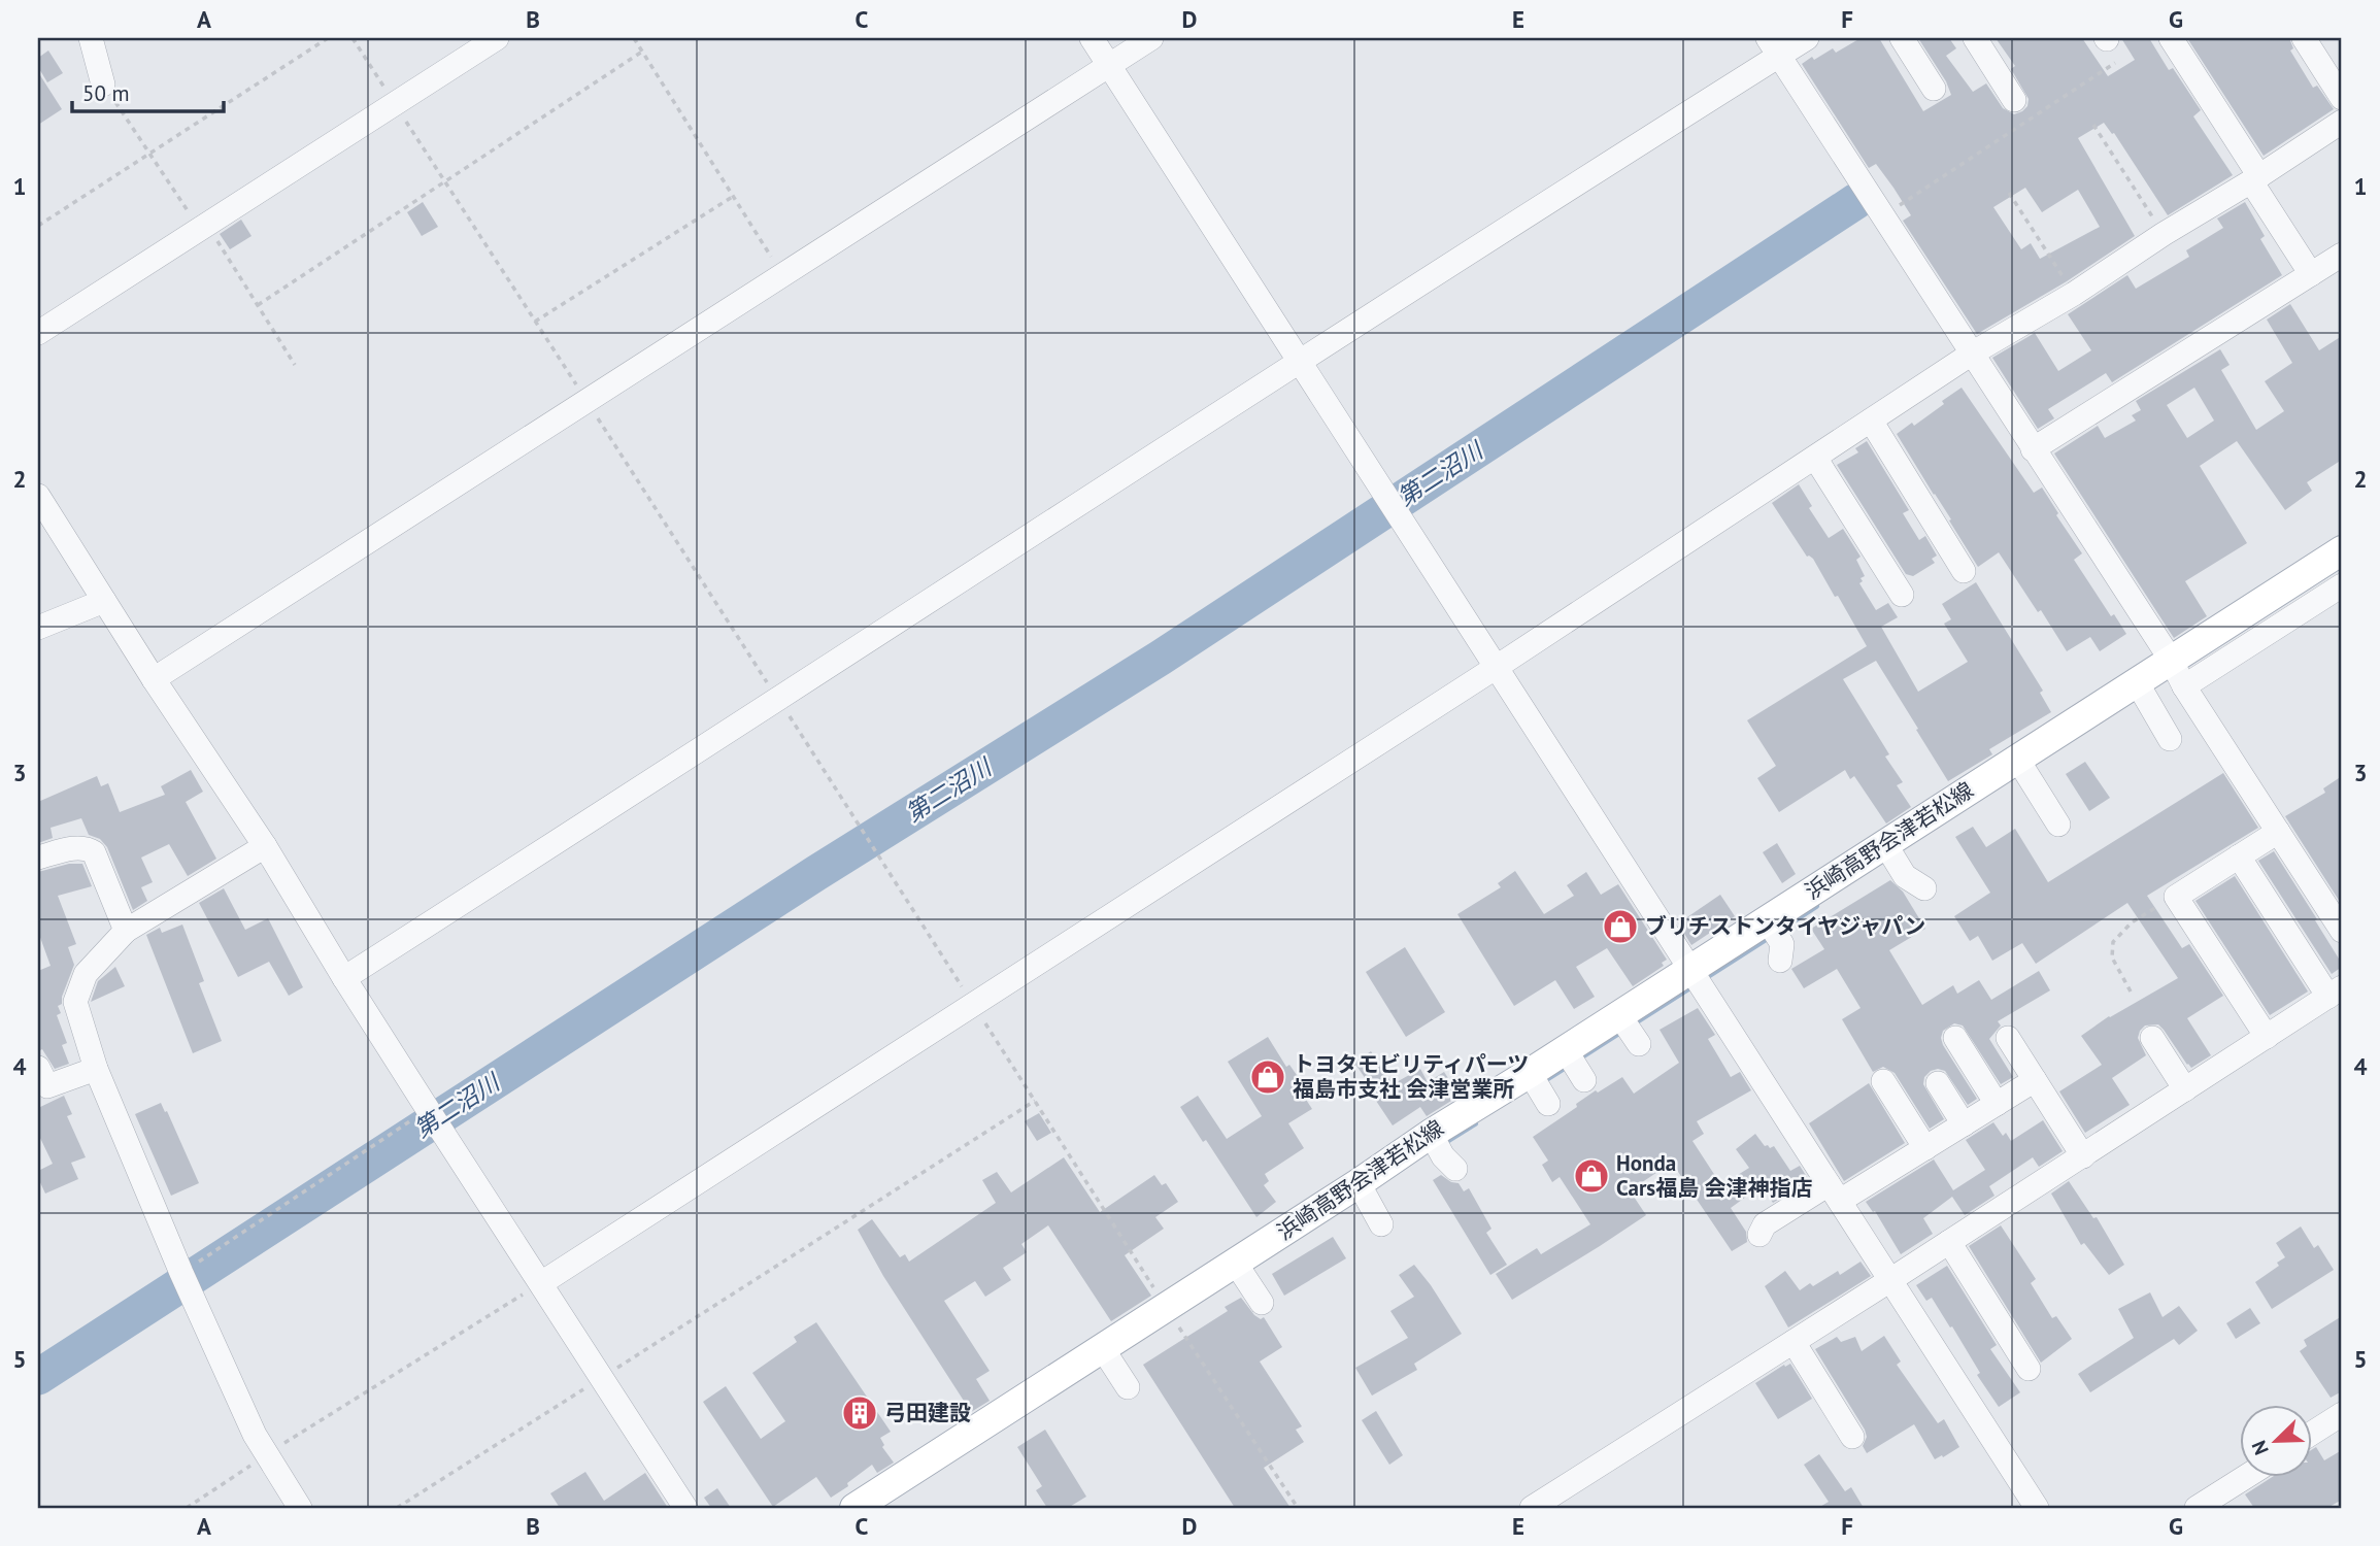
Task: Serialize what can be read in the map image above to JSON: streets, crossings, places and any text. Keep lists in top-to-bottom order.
{
  "streets": {
    "main road": ["浜崎高野会津若松線"]
  },
  "water": ["第二沼川"],
  "places": {
    "shop": ["ブリチストンタイヤジャパン", "トヨタモビリティパーツ 福島市支社 会津営業所", "Honda Cars福島 会津神指店"],
    "building": ["弓田建設"]
  },
  "scale_bar": "50 m",
  "north": "bottom left",
  "grid": {
    "columns": [
      "A",
      "B",
      "C",
      "D",
      "E",
      "F",
      "G"
    ],
    "rows": [
      "1",
      "2",
      "3",
      "4",
      "5"
    ]
  }
}
